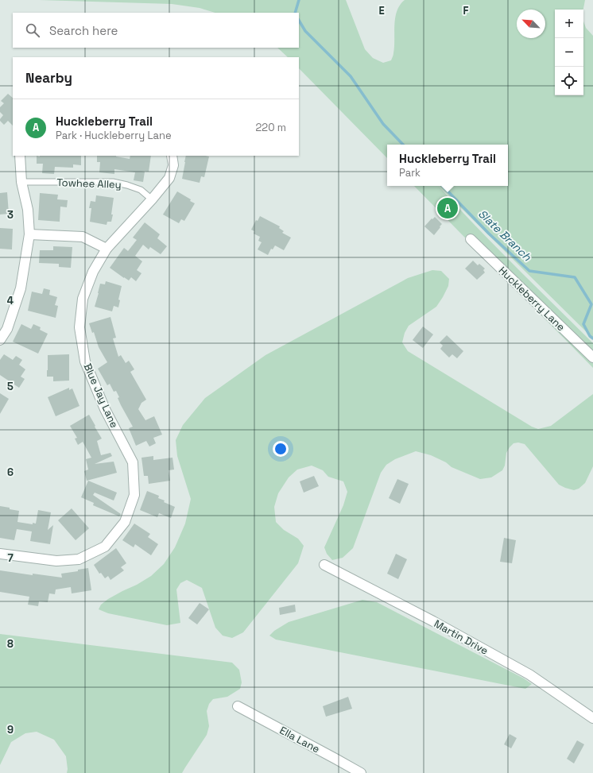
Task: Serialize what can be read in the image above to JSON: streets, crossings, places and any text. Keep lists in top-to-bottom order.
{
  "streets": {
    "street": [
      "Huckleberry Lane",
      "Blue Jay Lane",
      "Martin Drive",
      "Ella Lane"
    ],
    "lane": ["Towhee Alley"]
  },
  "crossings": [
    ["Towhee Alley", "Blue Jay Lane"]
  ],
  "water": ["Slate Branch"],
  "north": "top left",
  "page": {
    "map_buttons": ["+", "−"],
    "search": "Search here",
    "heading": "Nearby",
    "list": [
      {
        "mark": "A",
        "name": "Huckleberry Trail",
        "note": "Park · Huckleberry Lane",
        "value": "220 m"
      }
    ],
    "popup": ["Huckleberry Trail", "Park"],
    "pins": "A"
  },
  "grid": {
    "columns": ["E", "F"],
    "rows": [
      "3",
      "4",
      "5",
      "6",
      "7",
      "8",
      "9"
    ]
  }
}
